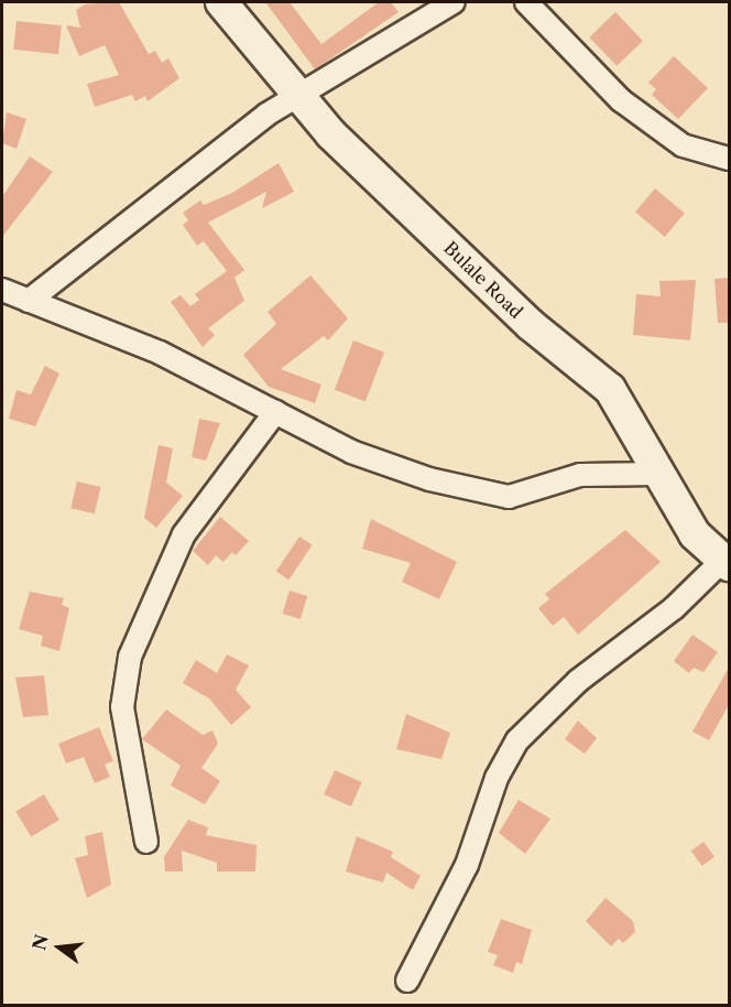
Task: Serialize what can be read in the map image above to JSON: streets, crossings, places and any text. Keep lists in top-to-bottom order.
{
  "streets": {
    "street": ["Bulale Road"]
  },
  "north": "left"
}
